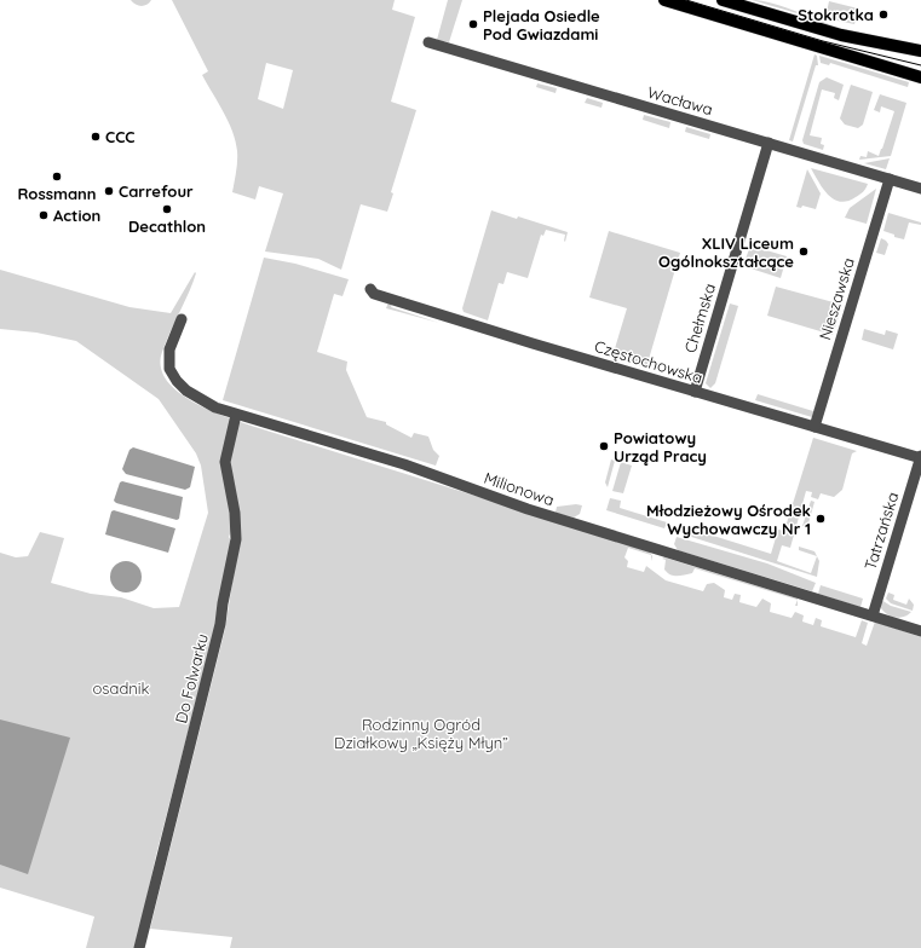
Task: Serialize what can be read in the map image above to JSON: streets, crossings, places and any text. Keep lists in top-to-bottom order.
{
  "streets": {
    "street": [
      "Wacława",
      "Nieszawska",
      "Chełmska",
      "Częstochowska",
      "Milionowa",
      "Tatrzańska",
      "Do Folwarku"
    ]
  },
  "crossings": [
    ["Wacława", "Nieszawska"],
    ["Wacława", "Chełmska"],
    ["Nieszawska", "Częstochowska"],
    ["Chełmska", "Częstochowska"],
    ["Częstochowska", "Tatrzańska"],
    ["Milionowa", "Tatrzańska"],
    ["Milionowa", "Do Folwarku"]
  ],
  "parks": ["osadnik", "Rodzinny Ogród Działkowy „Księży Młyn”"],
  "places": [
    "Stokrotka",
    "Plejada Osiedle Pod Gwiazdami",
    "CCC",
    "Rossmann",
    "Carrefour",
    "Decathlon",
    "Action",
    "XLIV Liceum Ogólnokształcące",
    "Powiatowy Urząd Pracy",
    "Młodzieżowy Ośrodek Wychowawczy Nr 1"
  ]
}
